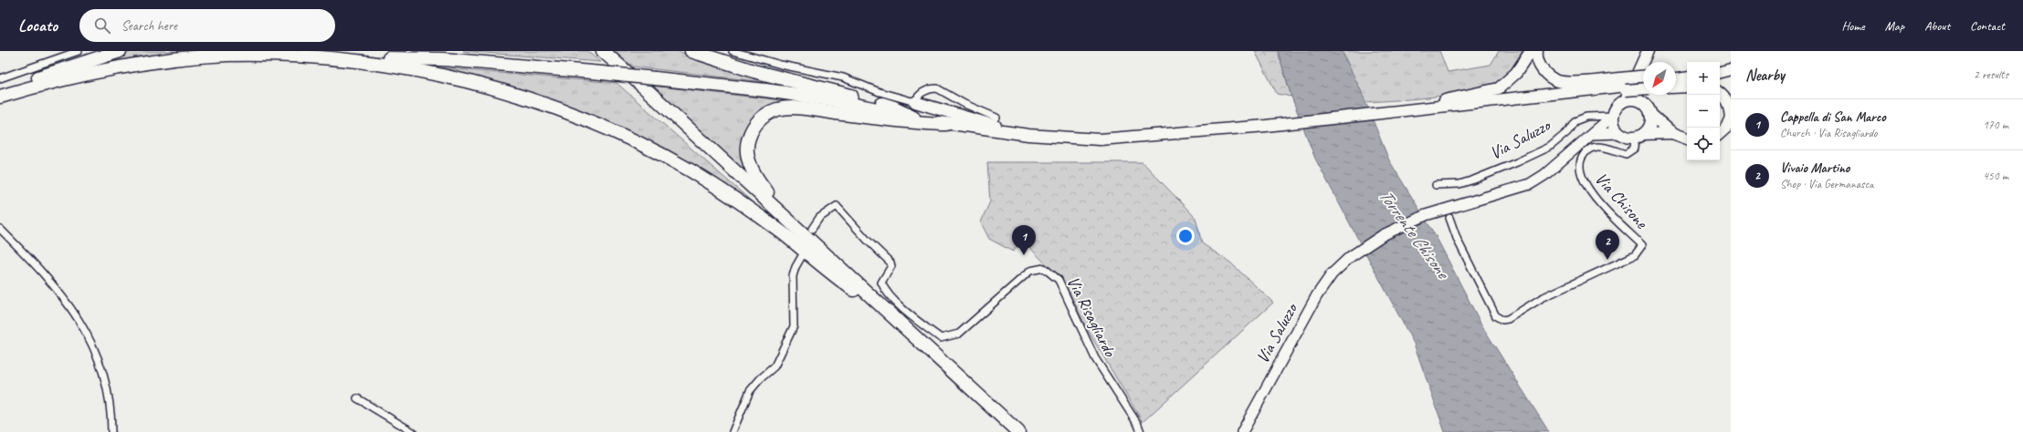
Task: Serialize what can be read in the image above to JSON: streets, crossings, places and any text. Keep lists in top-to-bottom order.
{
  "streets": {
    "main road": ["Via Saluzzo"],
    "street": ["Via Chisone", "Via Risagliardo"]
  },
  "water": ["Torrente Chisone"],
  "north": "bottom left",
  "page": {
    "header": "Locato",
    "search": "Search here",
    "nav": [
      "Home",
      "Map",
      "About",
      "Contact"
    ],
    "heading": ["Nearby", "2 results"],
    "map_buttons": ["+", "−"],
    "list": [
      {
        "mark": "1",
        "name": "Cappella di San Marco",
        "note": "Church · Via Risagliardo",
        "value": "170 m"
      },
      {
        "mark": "2",
        "name": "Vivaio Martino",
        "note": "Shop · Via Germanasca",
        "value": "450 m"
      }
    ],
    "pins": ["1", "2"]
  }
}
